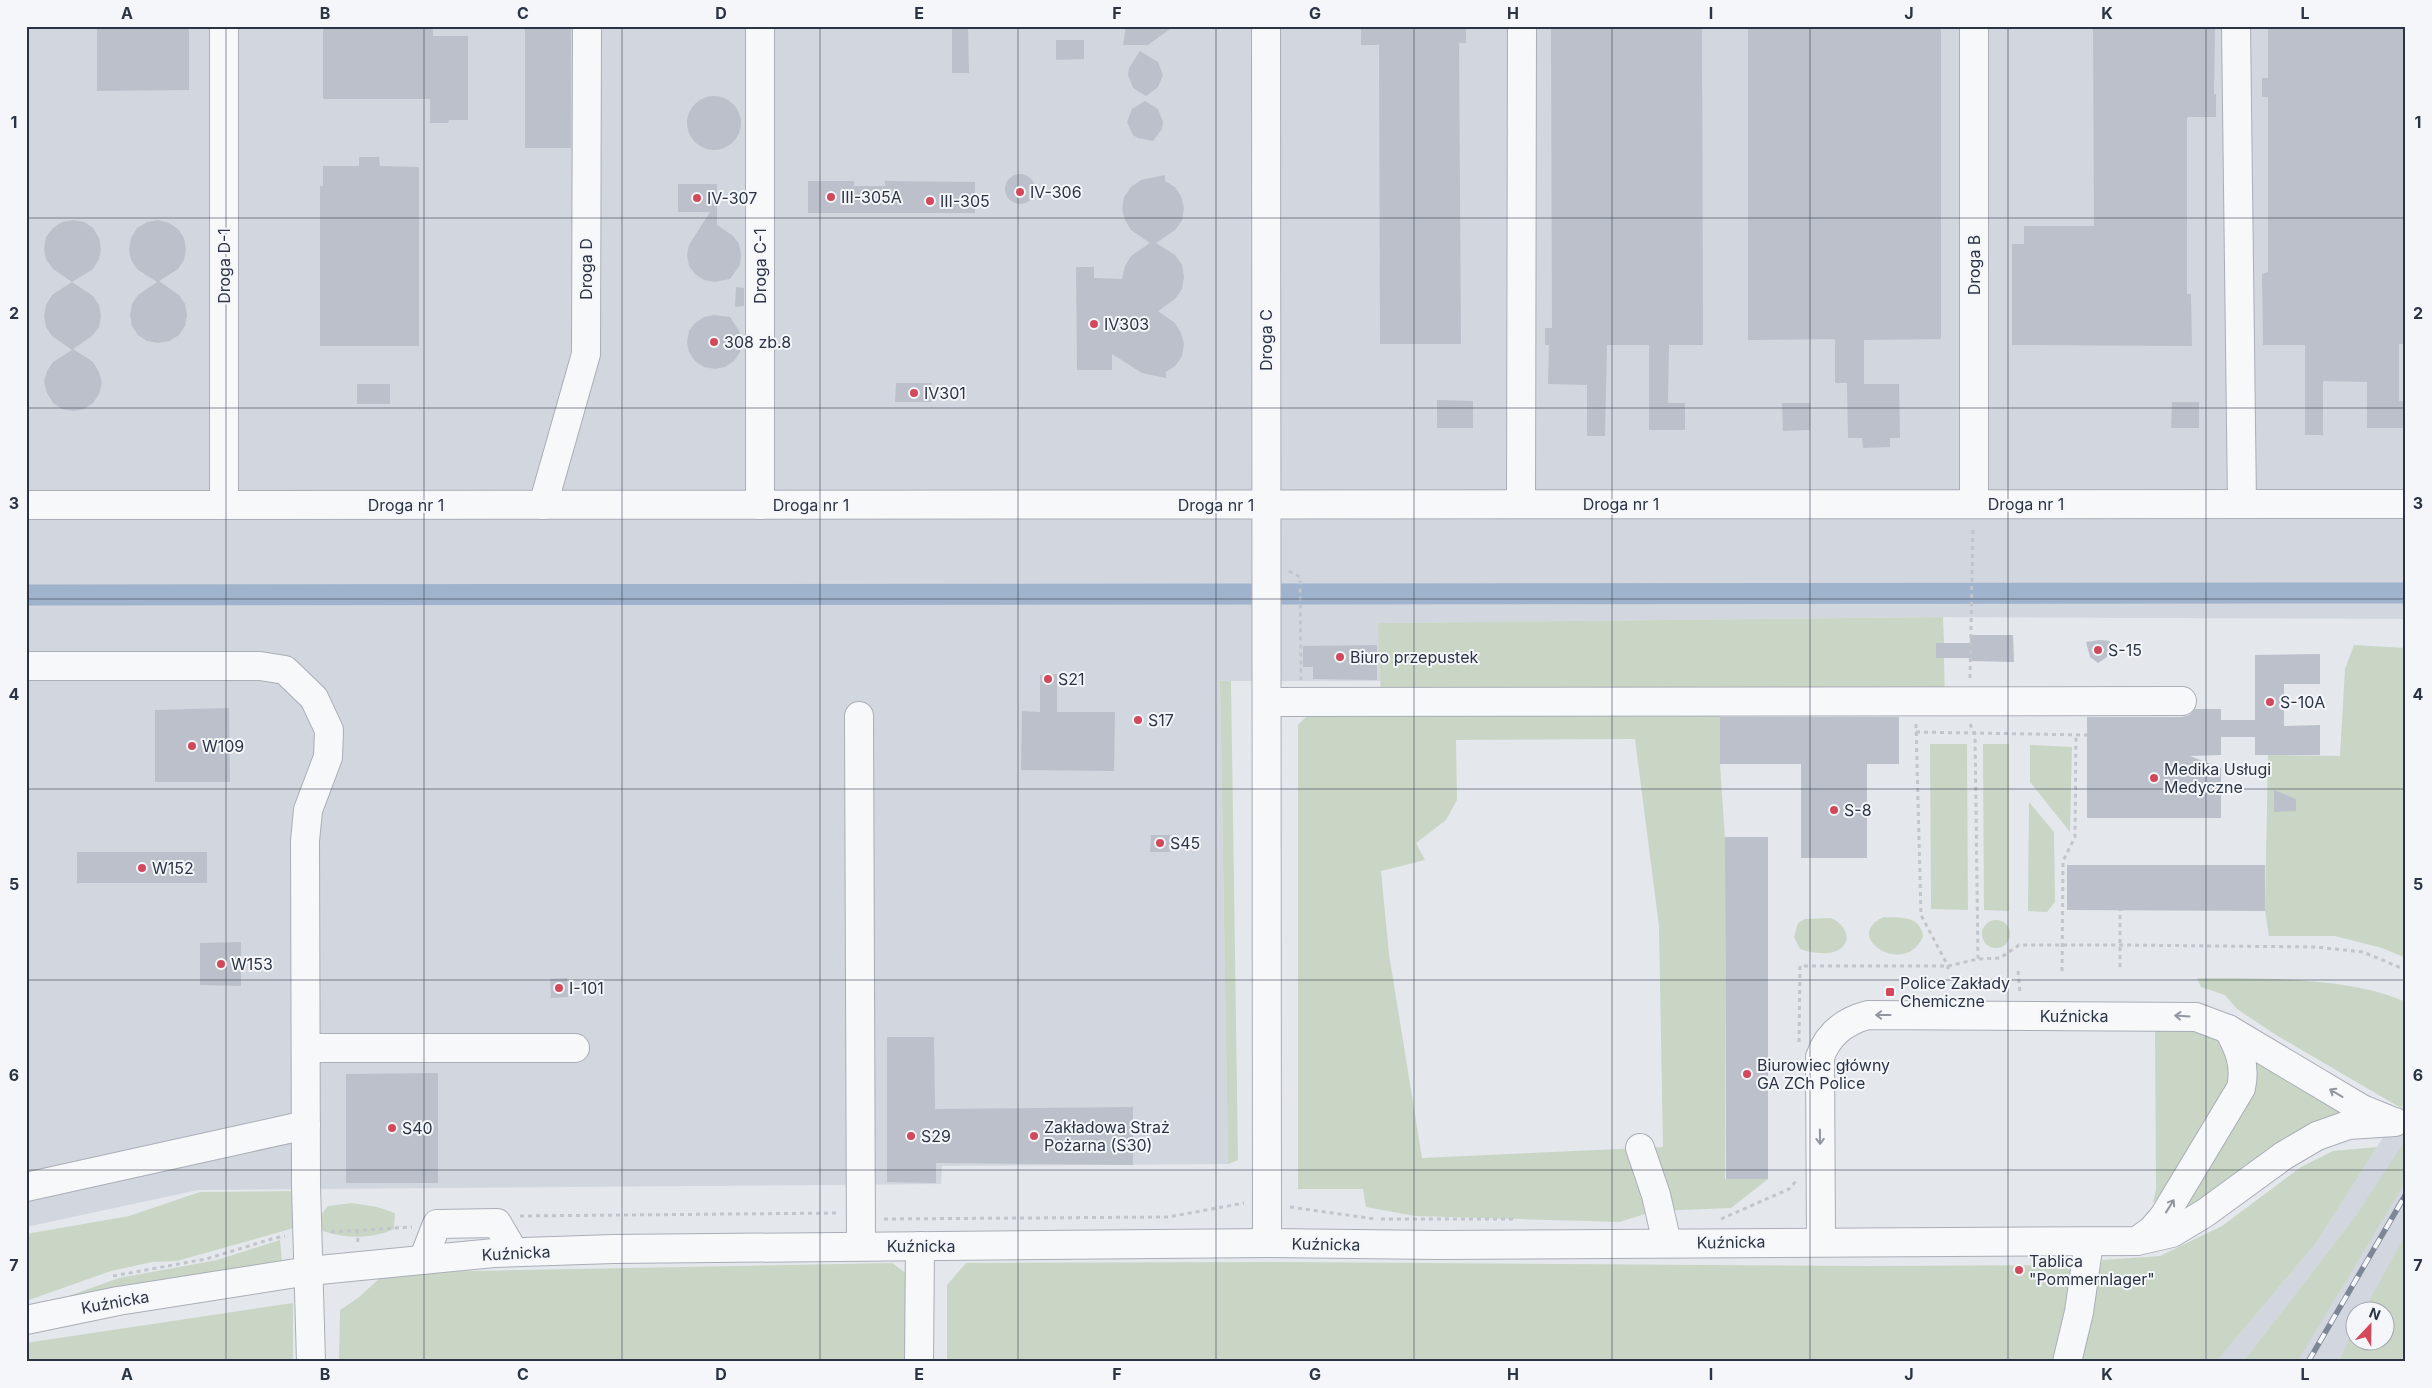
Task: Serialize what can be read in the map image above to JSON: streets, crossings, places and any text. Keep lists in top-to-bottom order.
{
  "streets": {
    "street": [
      "Droga B",
      "Droga D-1",
      "Droga C-1",
      "Droga D",
      "Droga C",
      "Droga nr 1",
      "Kuźnicka"
    ]
  },
  "crossings": [
    ["Droga B", "Droga nr 1"],
    ["Droga D-1", "Droga nr 1"],
    ["Droga C-1", "Droga nr 1"],
    ["Droga D", "Droga nr 1"],
    ["Droga C", "Droga nr 1"],
    ["Droga C", "Kuźnicka"]
  ],
  "places": {
    "other": [
      "IV-306",
      "III-305A",
      "IV-307",
      "III-305",
      "IV303",
      "308 zb.8",
      "IV301",
      "S-15",
      "Biuro przepustek",
      "S21",
      "S-10A",
      "S17",
      "W109",
      "Medika Usługi Medyczne",
      "S-8",
      "S45",
      "W152",
      "W153",
      "I-101",
      "Biurowiec główny GA ZCh Police",
      "S40",
      "S29",
      "Zakładowa Straż Pożarna (S30)",
      "Tablica \"Pommernlager\""
    ],
    "transit": ["Police Zakłady Chemiczne"]
  },
  "north": "top",
  "grid": {
    "columns": [
      "A",
      "B",
      "C",
      "D",
      "E",
      "F",
      "G",
      "H",
      "I",
      "J",
      "K",
      "L"
    ],
    "rows": [
      "1",
      "2",
      "3",
      "4",
      "5",
      "6",
      "7"
    ]
  }
}
